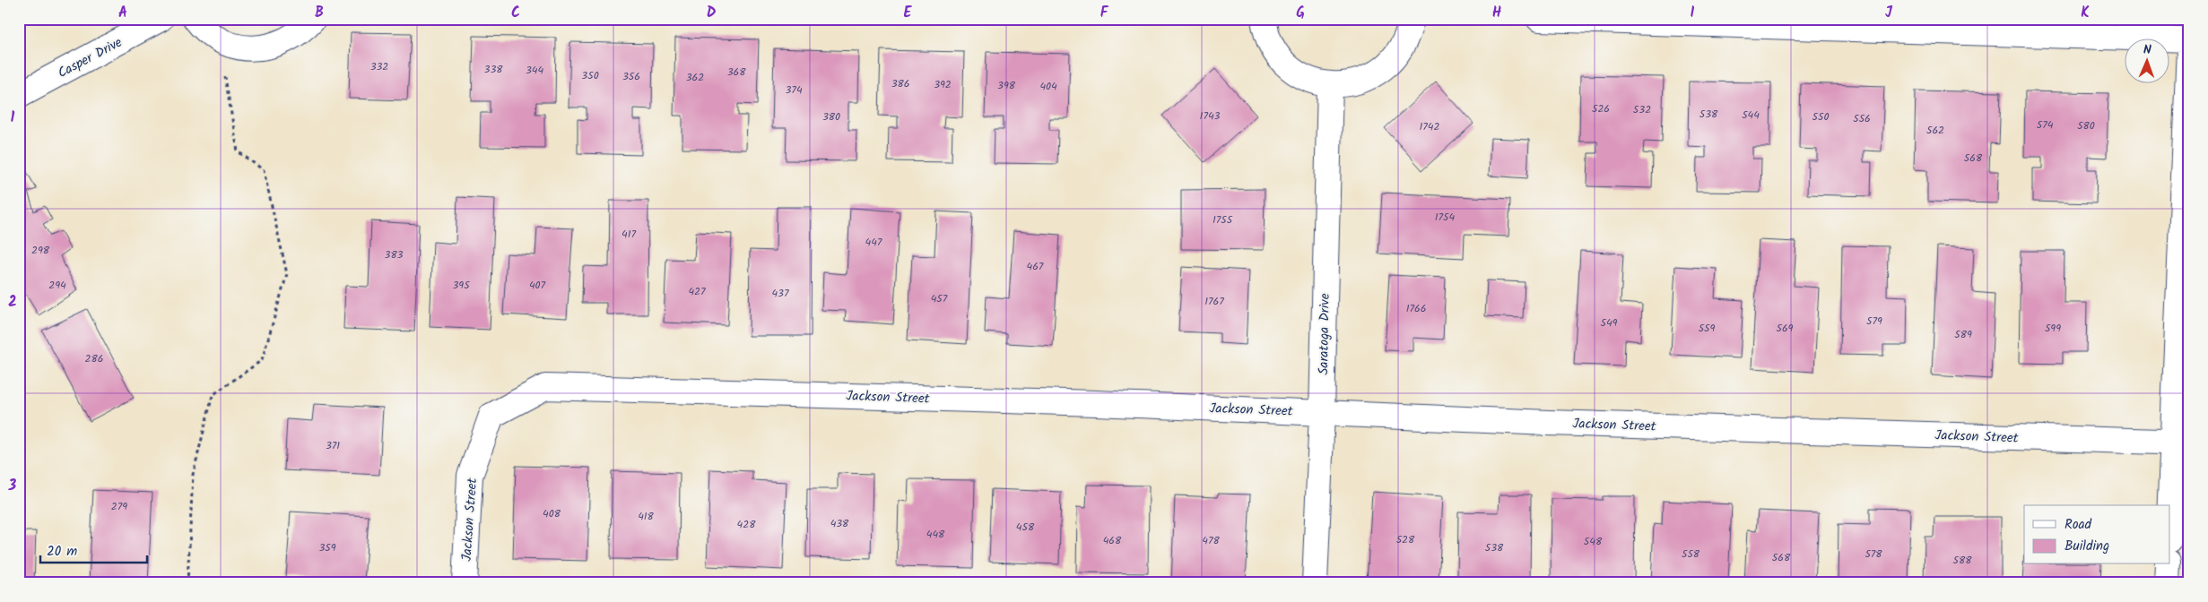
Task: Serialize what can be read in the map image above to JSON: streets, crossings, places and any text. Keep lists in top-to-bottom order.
{
  "streets": {
    "street": ["Casper Drive", "Saratoga Drive", "Jackson Street"]
  },
  "crossings": [
    ["Saratoga Drive", "Jackson Street"]
  ],
  "house_numbers": [
    "332",
    "338",
    "344",
    "368",
    "350",
    "356",
    "362",
    "386",
    "392",
    "398",
    "404",
    "374",
    "526",
    "532",
    "538",
    "544",
    "1743",
    "380",
    "550",
    "556",
    "574",
    "580",
    "1742",
    "562",
    "568",
    "1754",
    "1755",
    "417",
    "447",
    "298",
    "383",
    "467",
    "294",
    "395",
    "407",
    "427",
    "437",
    "457",
    "1767",
    "1766",
    "579",
    "549",
    "559",
    "569",
    "599",
    "589",
    "286",
    "371",
    "279",
    "408",
    "418",
    "438",
    "428",
    "458",
    "448",
    "528",
    "468",
    "478",
    "548",
    "359",
    "538",
    "558",
    "578",
    "568",
    "588"
  ],
  "legend": ["Road", "Building"],
  "scale_bar": "20 m",
  "north": "top",
  "grid": {
    "columns": [
      "A",
      "B",
      "C",
      "D",
      "E",
      "F",
      "G",
      "H",
      "I",
      "J",
      "K"
    ],
    "rows": ["1", "2", "3"]
  }
}
